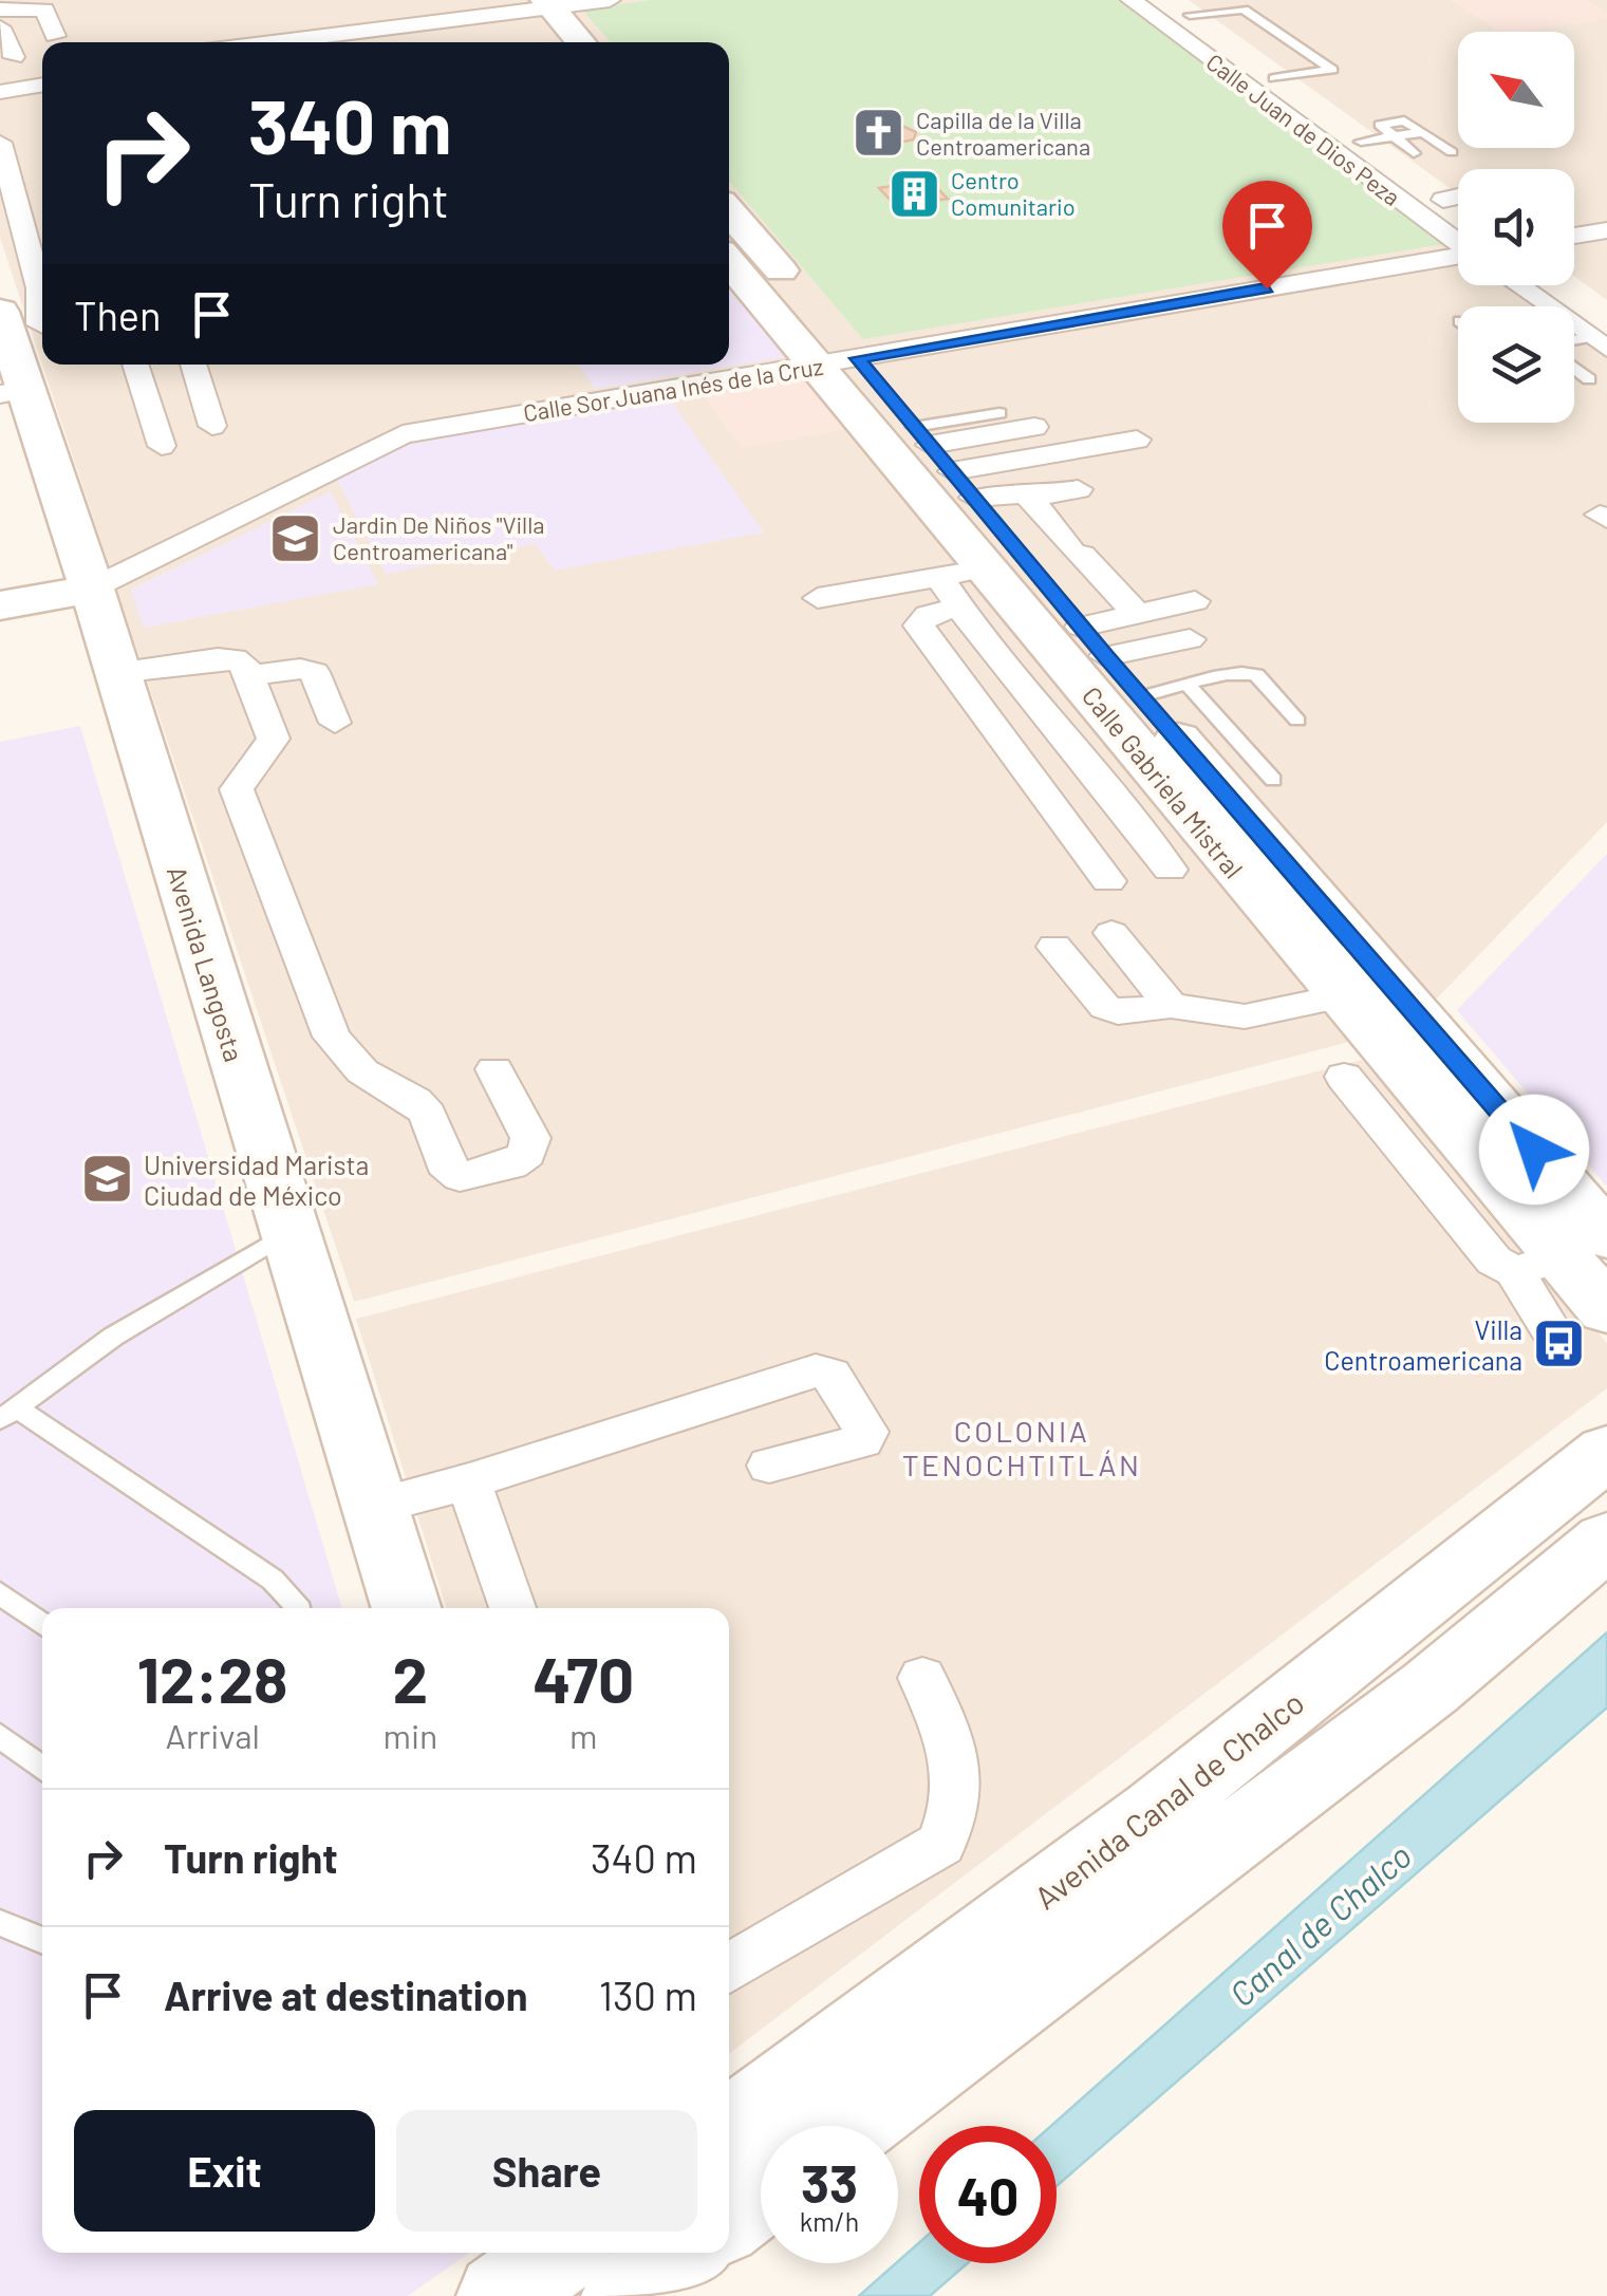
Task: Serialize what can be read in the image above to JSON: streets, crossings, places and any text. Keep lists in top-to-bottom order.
{
  "streets": {
    "street": [
      "Calle Juan de Dios Peza",
      "Calle Sor Juana Inés de la Cruz",
      "Calle Gabriela Mistral",
      "Avenida Langosta",
      "Avenida Canal de Chalco"
    ]
  },
  "crossings": [
    ["Calle Sor Juana Inés de la Cruz", "Calle Gabriela Mistral"],
    ["Calle Sor Juana Inés de la Cruz", "Avenida Langosta"]
  ],
  "districts": ["COLONIA TENOCHTITLÁN"],
  "water": ["Canal de Chalco"],
  "places": {
    "church": ["Capilla de la Villa Centroamericana"],
    "building": ["Centro Comunitario"],
    "school or university": ["Jardin De Niños \"Villa Centroamericana\"", "Universidad Marista Ciudad de México"],
    "bus stop": ["Villa Centroamericana"]
  },
  "north": "top left",
  "page": {
    "turn": ["340 m", "Turn right"],
    "then": "Then",
    "eta": [
      "12:28",
      "Arrival",
      "2",
      "min",
      "470",
      "m"
    ],
    "list": [
      {
        "name": "Turn right",
        "value": "340 m"
      },
      {
        "name": "Arrive at destination",
        "value": "130 m"
      }
    ],
    "buttons": ["Exit", "Share"],
    "speed": "33 km/h",
    "limit": "40"
  }
}
